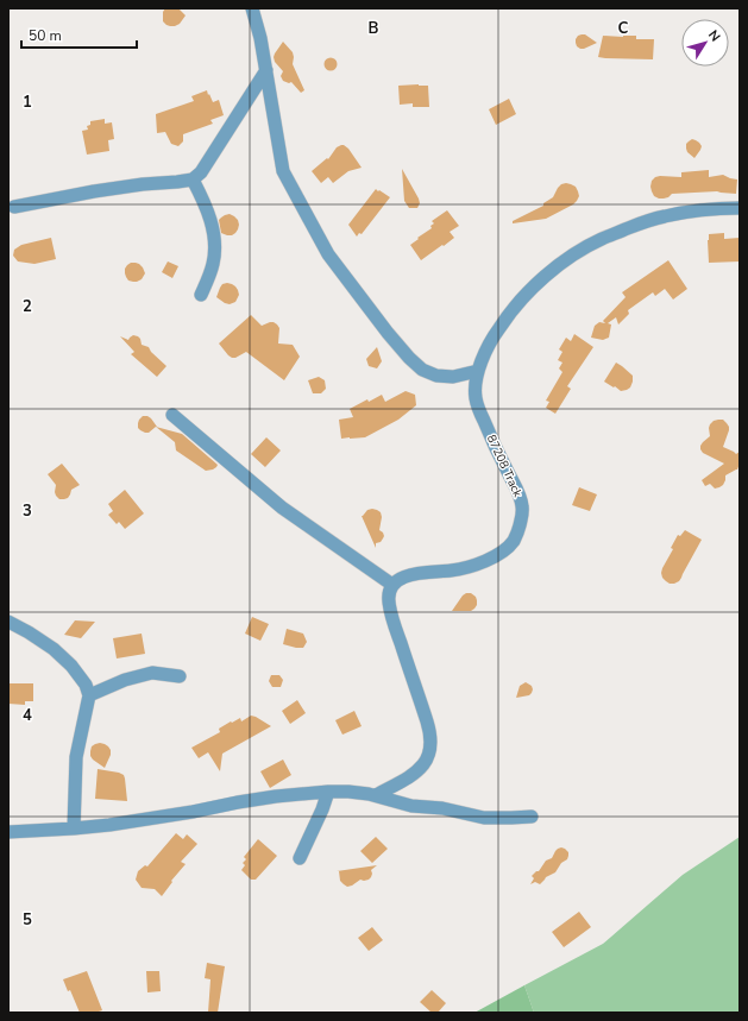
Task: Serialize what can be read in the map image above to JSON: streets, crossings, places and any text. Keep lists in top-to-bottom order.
{
  "streets": {
    "street": ["87208 Track"]
  },
  "scale_bar": "50 m",
  "north": "top right",
  "grid": {
    "columns": ["B", "C"],
    "rows": [
      "1",
      "2",
      "3",
      "4",
      "5"
    ]
  }
}
